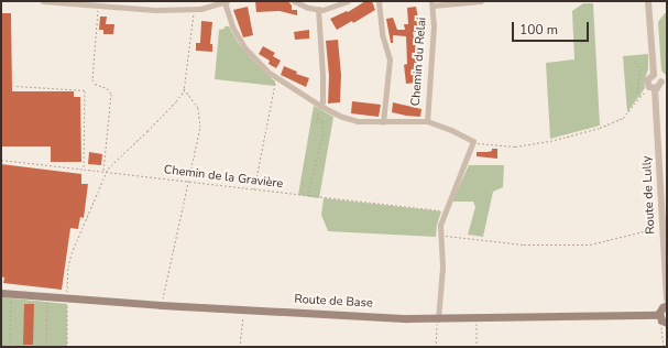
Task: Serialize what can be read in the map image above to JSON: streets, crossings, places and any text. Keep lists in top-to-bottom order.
{
  "streets": {
    "main road": ["Route de Base"],
    "street": ["Chemin du Relai", "Route de Lully"],
    "path": ["Chemin de la Gravière"]
  },
  "scale_bar": "100 m"
}
